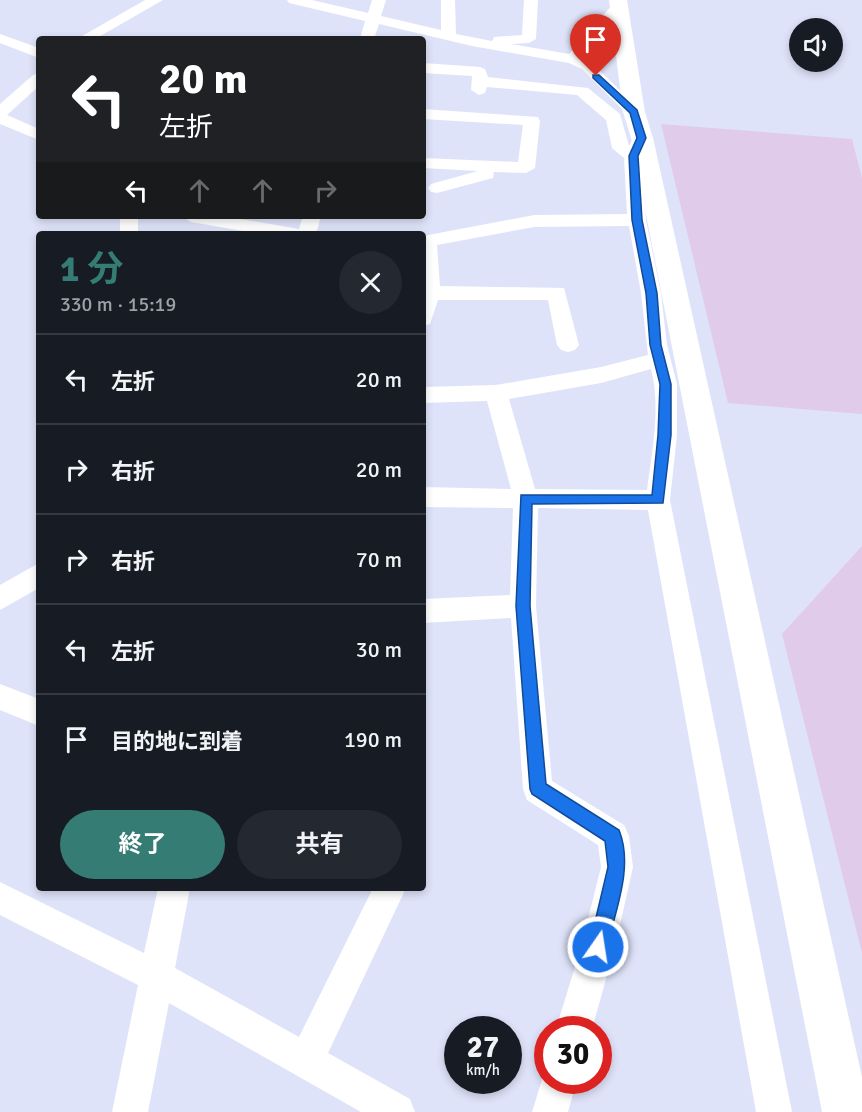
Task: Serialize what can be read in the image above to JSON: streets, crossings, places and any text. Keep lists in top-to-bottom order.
{
  "page": {
    "turn": ["20 m", "左折"],
    "heading": ["1 分", "330 m · 15:19"],
    "list": [
      {
        "name": "左折",
        "value": "20 m"
      },
      {
        "name": "右折",
        "value": "20 m"
      },
      {
        "name": "右折",
        "value": "70 m"
      },
      {
        "name": "左折",
        "value": "30 m"
      },
      {
        "name": "目的地に到着",
        "value": "190 m"
      }
    ],
    "buttons": ["終了", "共有"],
    "speed": "27 km/h",
    "limit": "30"
  }
}
